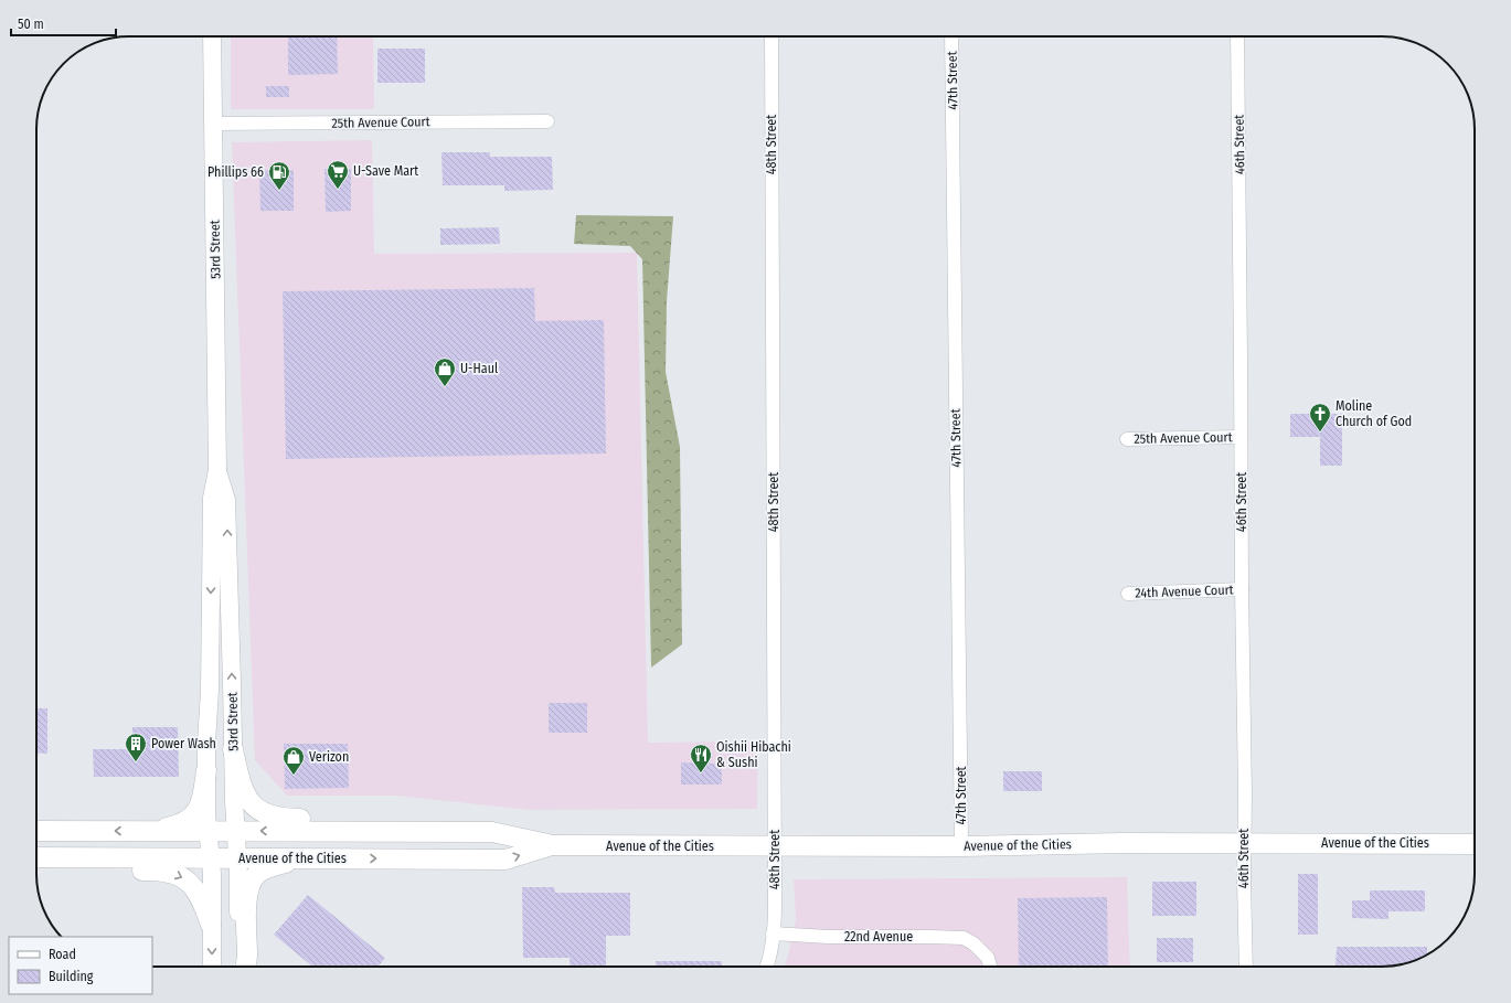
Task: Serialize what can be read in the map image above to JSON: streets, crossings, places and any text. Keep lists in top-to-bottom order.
{
  "streets": {
    "main road": ["Avenue of the Cities"],
    "street": [
      "47th Street",
      "25th Avenue Court",
      "48th Street",
      "46th Street",
      "53rd Street",
      "24th Avenue Court",
      "22nd Avenue"
    ]
  },
  "crossings": [
    ["47th Street", "Avenue of the Cities"],
    ["25th Avenue Court", "46th Street"],
    ["25th Avenue Court", "53rd Street"],
    ["48th Street", "Avenue of the Cities"],
    ["48th Street", "22nd Avenue"],
    ["46th Street", "24th Avenue Court"],
    ["46th Street", "Avenue of the Cities"],
    ["53rd Street", "Avenue of the Cities"]
  ],
  "places": {
    "supermarket": ["U-Save Mart"],
    "fuel station": ["Phillips 66"],
    "shop": ["U-Haul", "Verizon"],
    "church": ["Moline Church of God"],
    "building": ["Power Wash"],
    "restaurant": ["Oishii Hibachi & Sushi"]
  },
  "legend": ["Road", "Building"],
  "scale_bar": "50 m"
}
